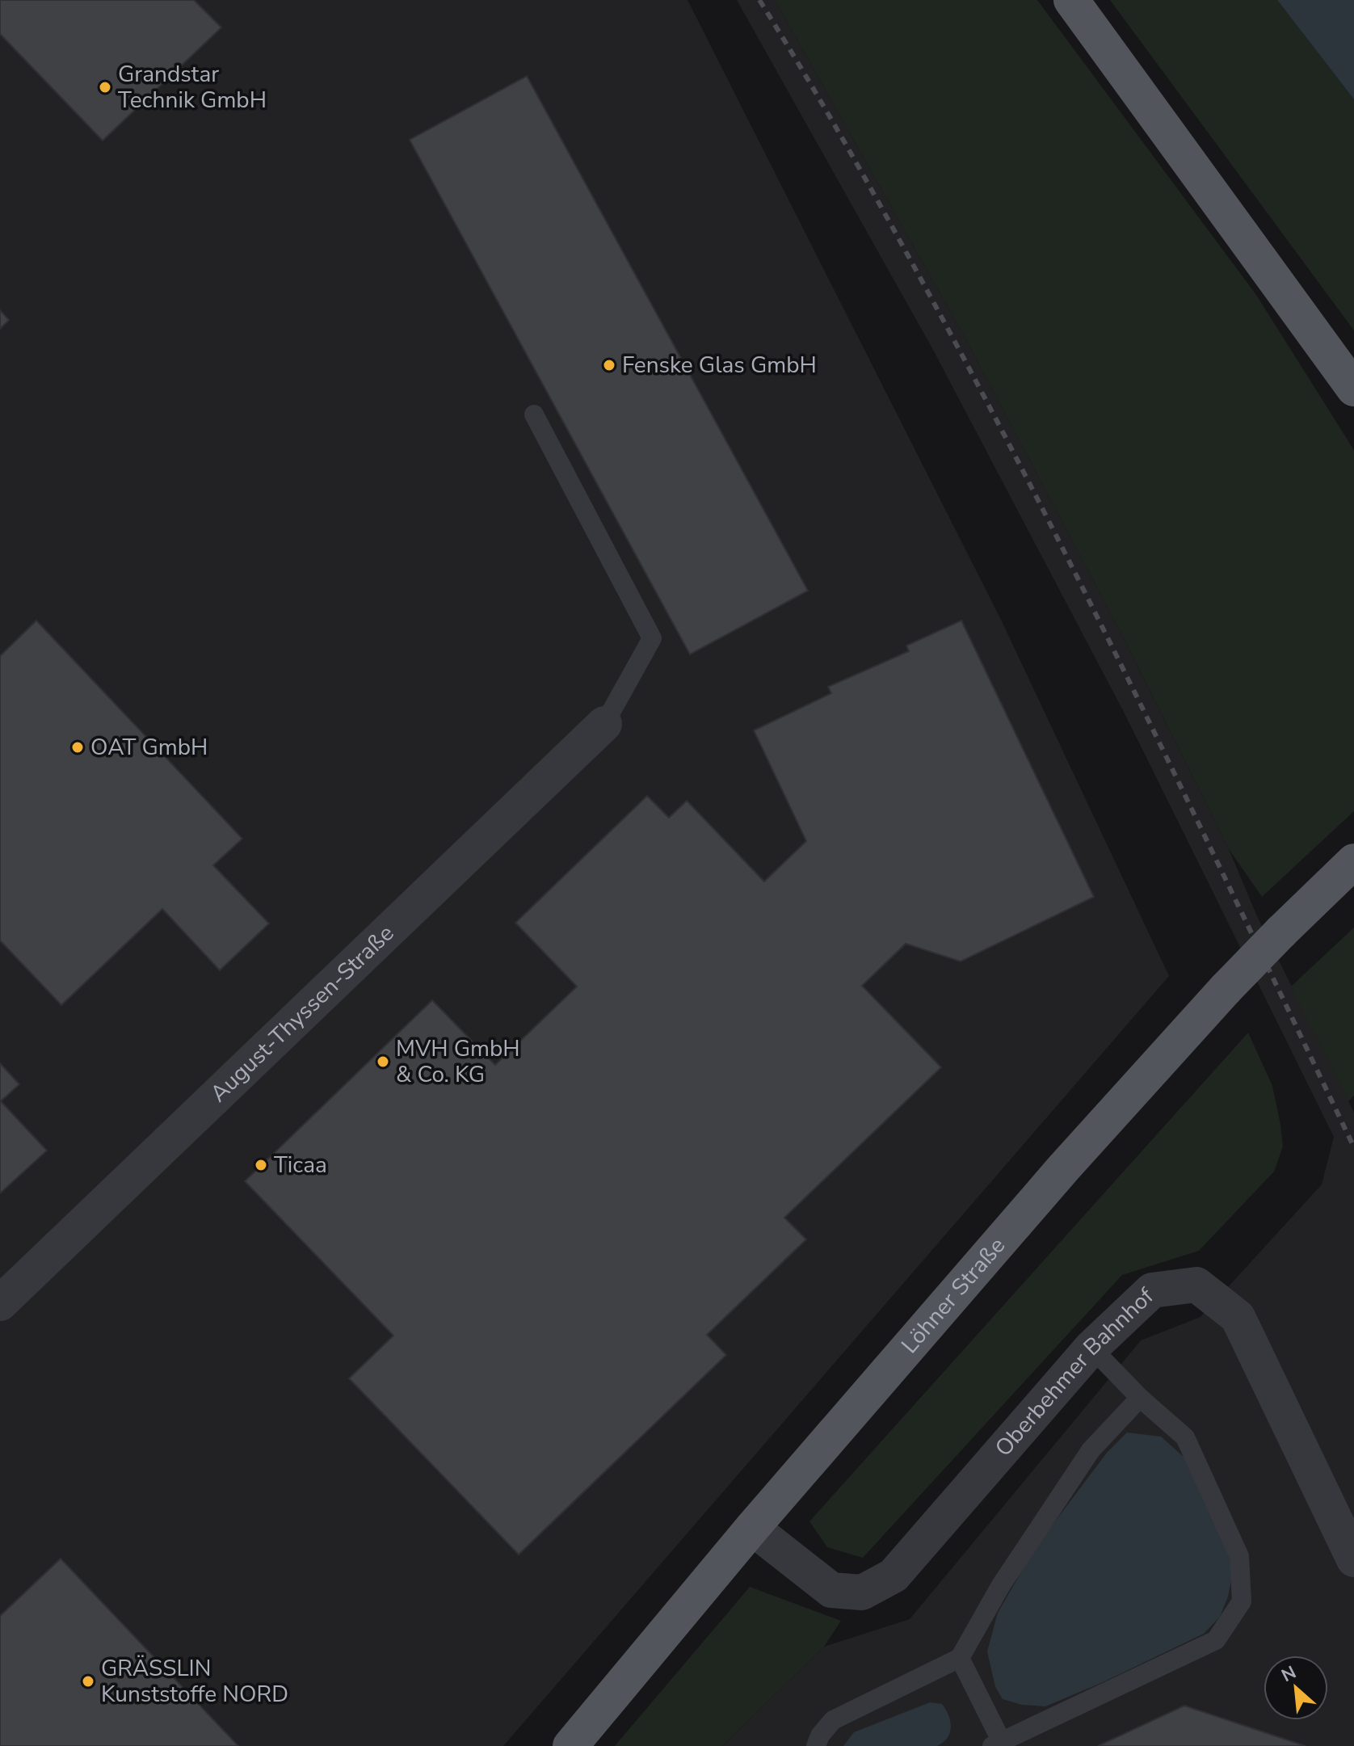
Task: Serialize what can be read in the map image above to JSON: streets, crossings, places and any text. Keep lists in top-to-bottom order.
{
  "streets": {
    "main road": ["Löhner Straße"],
    "street": ["August-Thyssen-Straße", "Oberbehmer Bahnhof"]
  },
  "crossings": [
    ["Löhner Straße", "Oberbehmer Bahnhof"]
  ],
  "places": [
    "Grandstar Technik GmbH",
    "Fenske Glas GmbH",
    "OAT GmbH",
    "MVH GmbH & Co. KG",
    "Ticaa",
    "GRÄSSLIN Kunststoffe NORD"
  ],
  "north": "top left"
}
